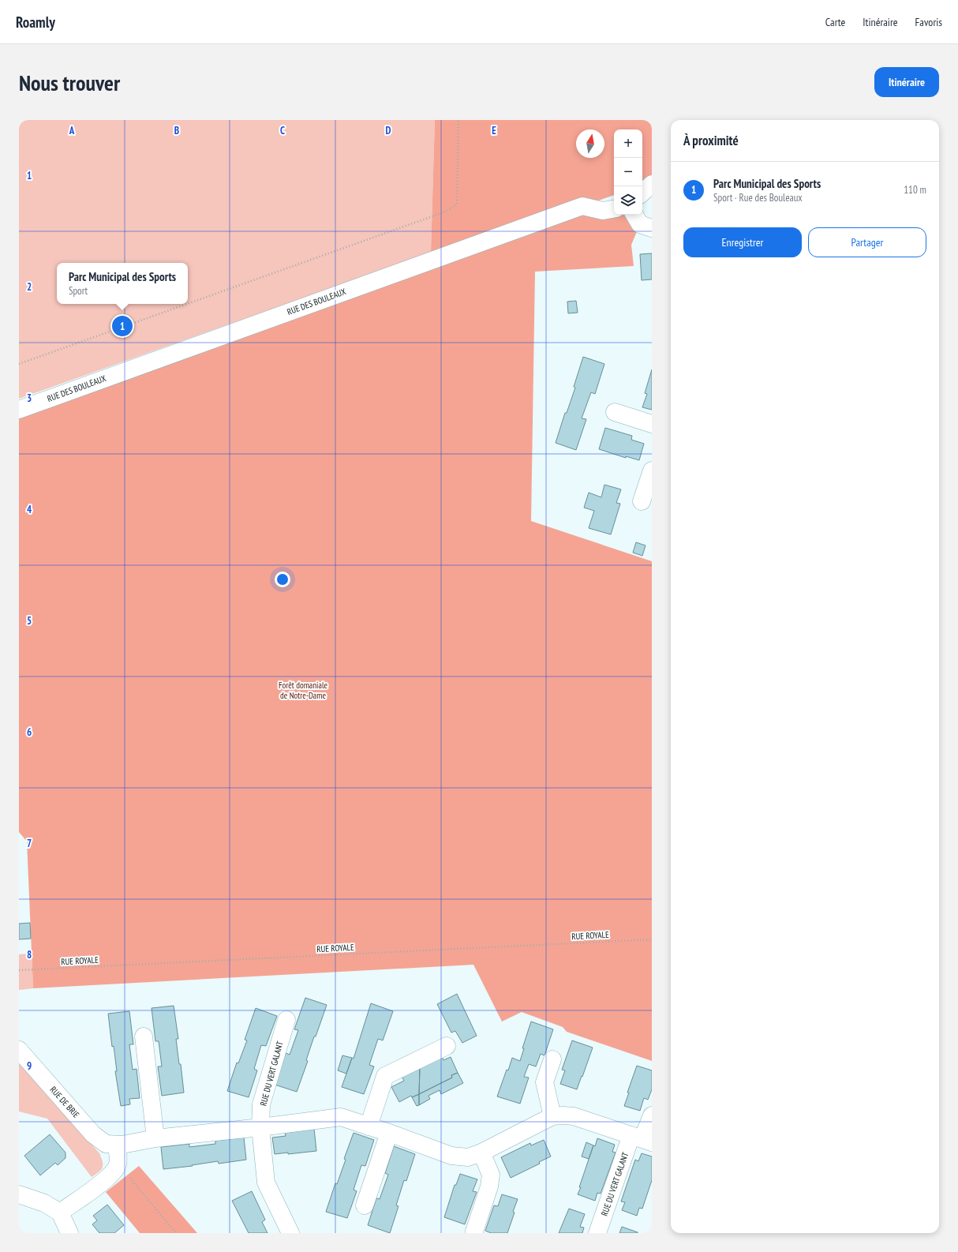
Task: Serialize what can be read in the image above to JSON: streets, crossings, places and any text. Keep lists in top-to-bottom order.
{
  "streets": {
    "street": ["RUE DES BOULEAUX", "RUE DU VERT GALANT", "RUE DE BRIE"],
    "path": ["RUE ROYALE"]
  },
  "parks": ["Forêt domaniale de Notre-Dame"],
  "north": "top",
  "page": {
    "header": "Roamly",
    "nav": ["Carte", "Itinéraire", "Favoris"],
    "buttons": [
      "Itinéraire",
      ["Enregistrer", "Partager"]
    ],
    "title": "Nous trouver",
    "heading": "À proximité",
    "map_buttons": ["+", "−"],
    "list": [
      {
        "mark": "1",
        "name": "Parc Municipal des Sports",
        "note": "Sport · Rue des Bouleaux",
        "value": "110 m"
      }
    ],
    "popup": ["Parc Municipal des Sports", "Sport"],
    "pins": "1"
  },
  "grid": {
    "columns": [
      "A",
      "B",
      "C",
      "D",
      "E"
    ],
    "rows": [
      "1",
      "2",
      "3",
      "4",
      "5",
      "6",
      "7",
      "8",
      "9"
    ]
  }
}
